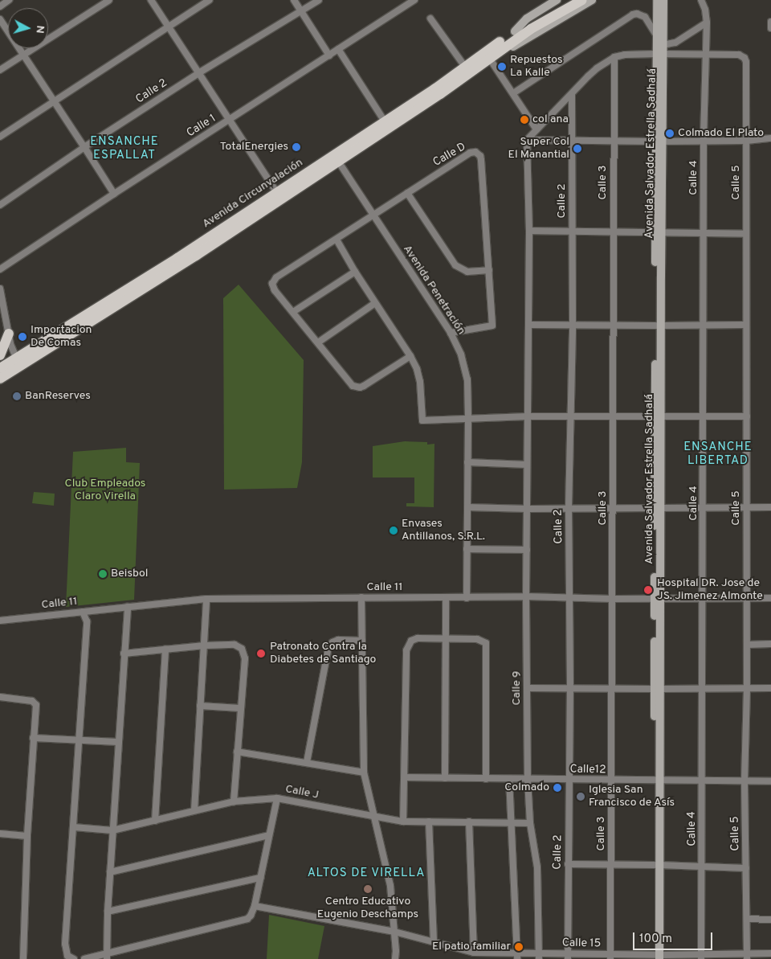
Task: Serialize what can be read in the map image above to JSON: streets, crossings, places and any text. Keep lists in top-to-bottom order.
{
  "streets": {
    "main road": ["Avenida Salvador Estrella Sadhalá", "Avenida Circunvalación"],
    "street": [
      "Calle 2",
      "Calle 1",
      "Calle D",
      "Calle 4",
      "Calle 3",
      "Calle 5",
      "Avenida Penetración",
      "Calle 11",
      "Calle 9",
      "Calle12",
      "Calle J",
      "Calle 15"
    ]
  },
  "crossings": [
    ["Calle 2", "Calle 11"],
    ["Calle 2", "Calle12"],
    ["Calle 2", "Calle 15"],
    ["Avenida Salvador Estrella Sadhalá", "Calle 11"],
    ["Avenida Salvador Estrella Sadhalá", "Calle12"],
    ["Avenida Salvador Estrella Sadhalá", "Calle 15"],
    ["Calle D", "Avenida Penetración"],
    ["Calle 4", "Calle 5"],
    ["Calle 4", "Calle 11"],
    ["Calle 4", "Calle12"],
    ["Calle 4", "Calle 15"],
    ["Calle 3", "Calle 11"],
    ["Calle 3", "Calle12"],
    ["Calle 3", "Calle 15"],
    ["Calle 5", "Calle 11"],
    ["Calle 5", "Calle12"],
    ["Calle 5", "Calle 15"],
    ["Avenida Circunvalación", "Avenida Penetración"],
    ["Avenida Penetración", "Calle 11"],
    ["Calle 11", "Calle 9"],
    ["Calle 9", "Calle12"],
    ["Calle 9", "Calle J"],
    ["Calle 9", "Calle 15"]
  ],
  "districts": ["ENSANCHE ESPALLAT", "ENSANCHE LIBERTAD", "ALTOS DE VIRELLA"],
  "parks": ["Club Empleados Claro Virella"],
  "places": [
    "Repuestos La Kalle",
    "col ana",
    "Colmado El Plato",
    "TotalEnergies",
    "Super Col El Manantial",
    "Importacion De Comas",
    "BanReserves",
    "Envases Antillanos, S.R.L.",
    "Beisbol",
    "Hospital DR. Jose de JS. Jimenez Almonte",
    "Patronato Contra la Diabetes de Santiago",
    "Colmado",
    "Iglesia San Francisco de Asís",
    "Centro Educativo Eugenio Deschamps",
    "El patio familiar"
  ],
  "scale_bar": "100 m",
  "north": "right"
}
